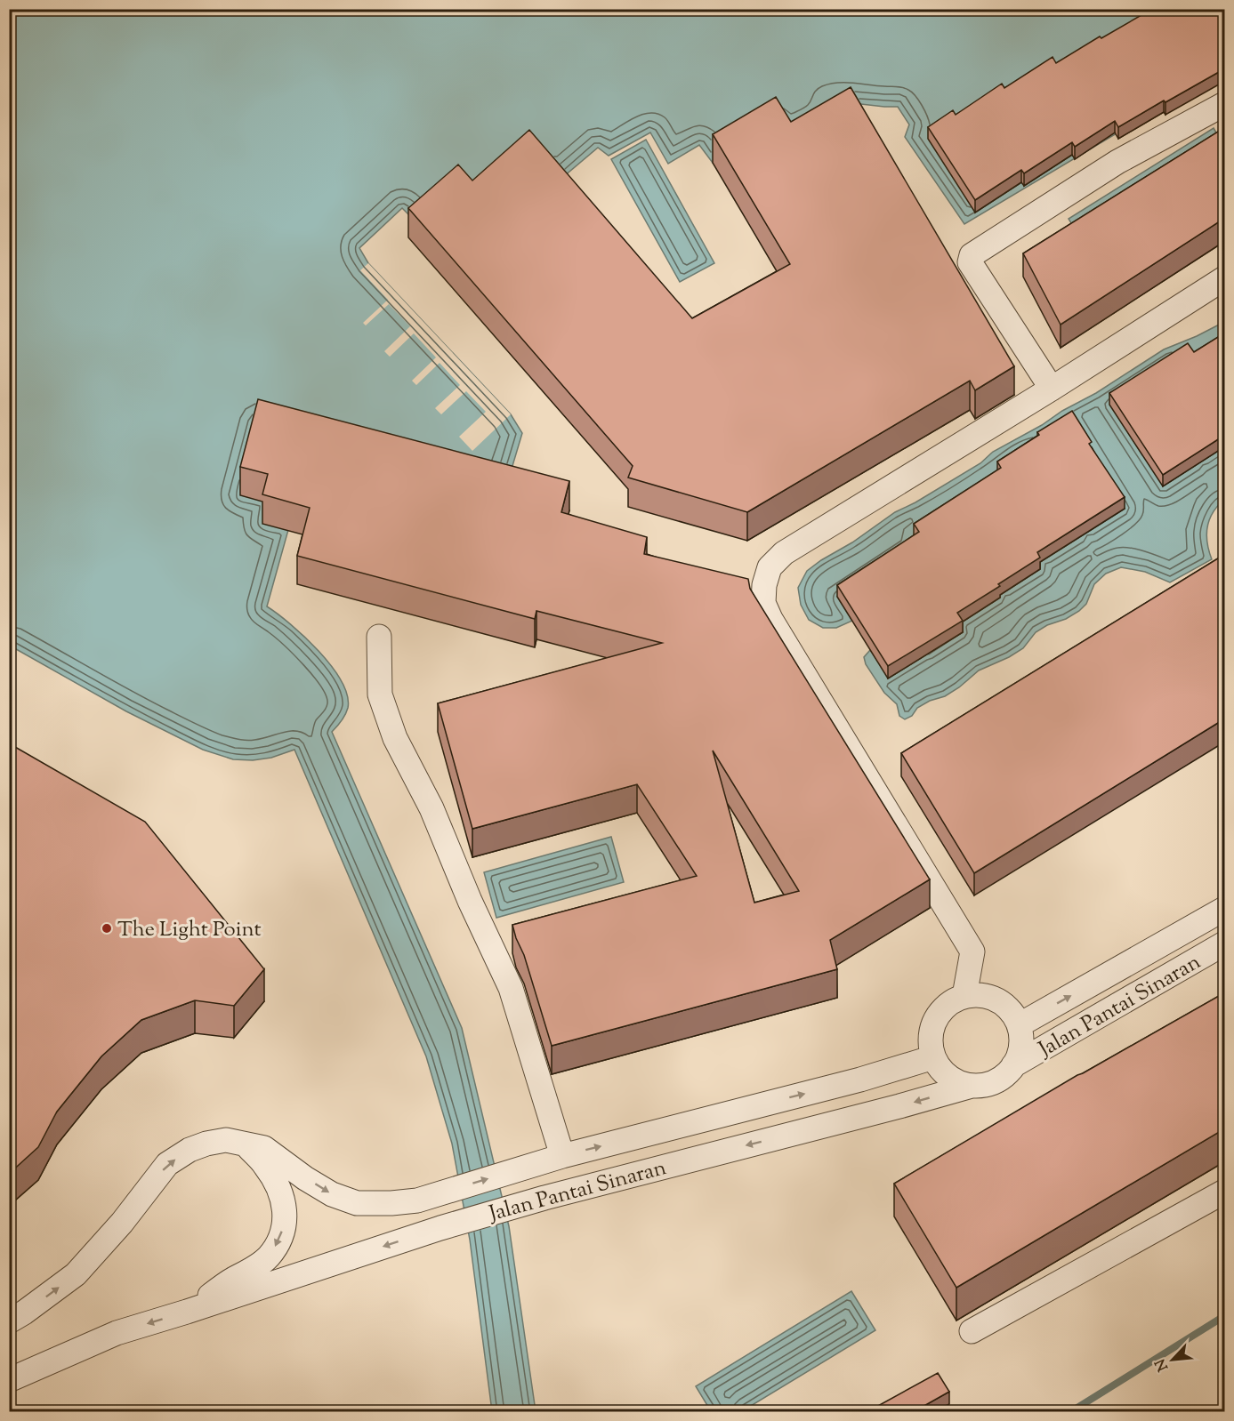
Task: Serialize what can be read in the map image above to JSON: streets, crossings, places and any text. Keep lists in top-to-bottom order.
{
  "streets": {
    "street": ["Jalan Pantai Sinaran"]
  },
  "places": ["The Light Point"],
  "north": "bottom left"
}
